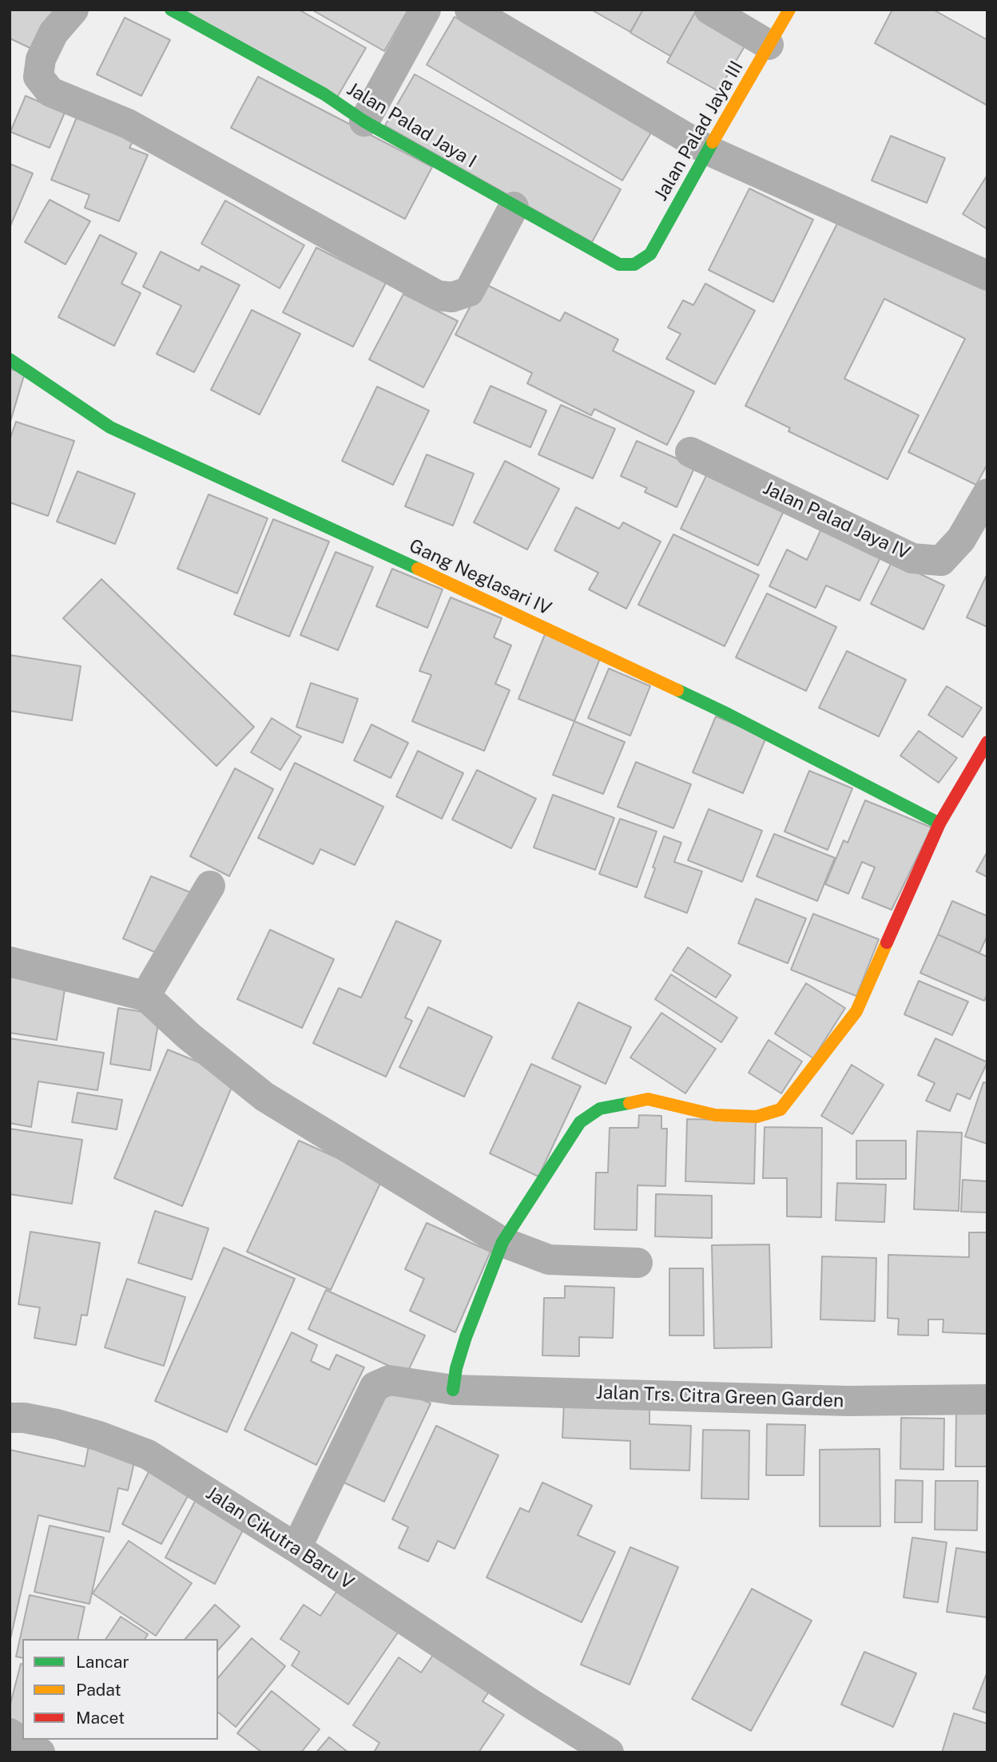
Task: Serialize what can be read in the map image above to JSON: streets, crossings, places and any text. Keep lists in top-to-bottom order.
{
  "streets": {
    "street": [
      "Jalan Palad Jaya I",
      "Jalan Palad Jaya III",
      "Jalan Palad Jaya IV",
      "Gang Neglasari IV",
      "Jalan Trs. Citra Green Garden",
      "Jalan Cikutra Baru V"
    ]
  },
  "crossings": [
    ["Jalan Palad Jaya I", "Jalan Palad Jaya III"],
    ["Jalan Trs. Citra Green Garden", "Jalan Cikutra Baru V"]
  ],
  "legend": ["Lancar", "Padat", "Macet"]
}
